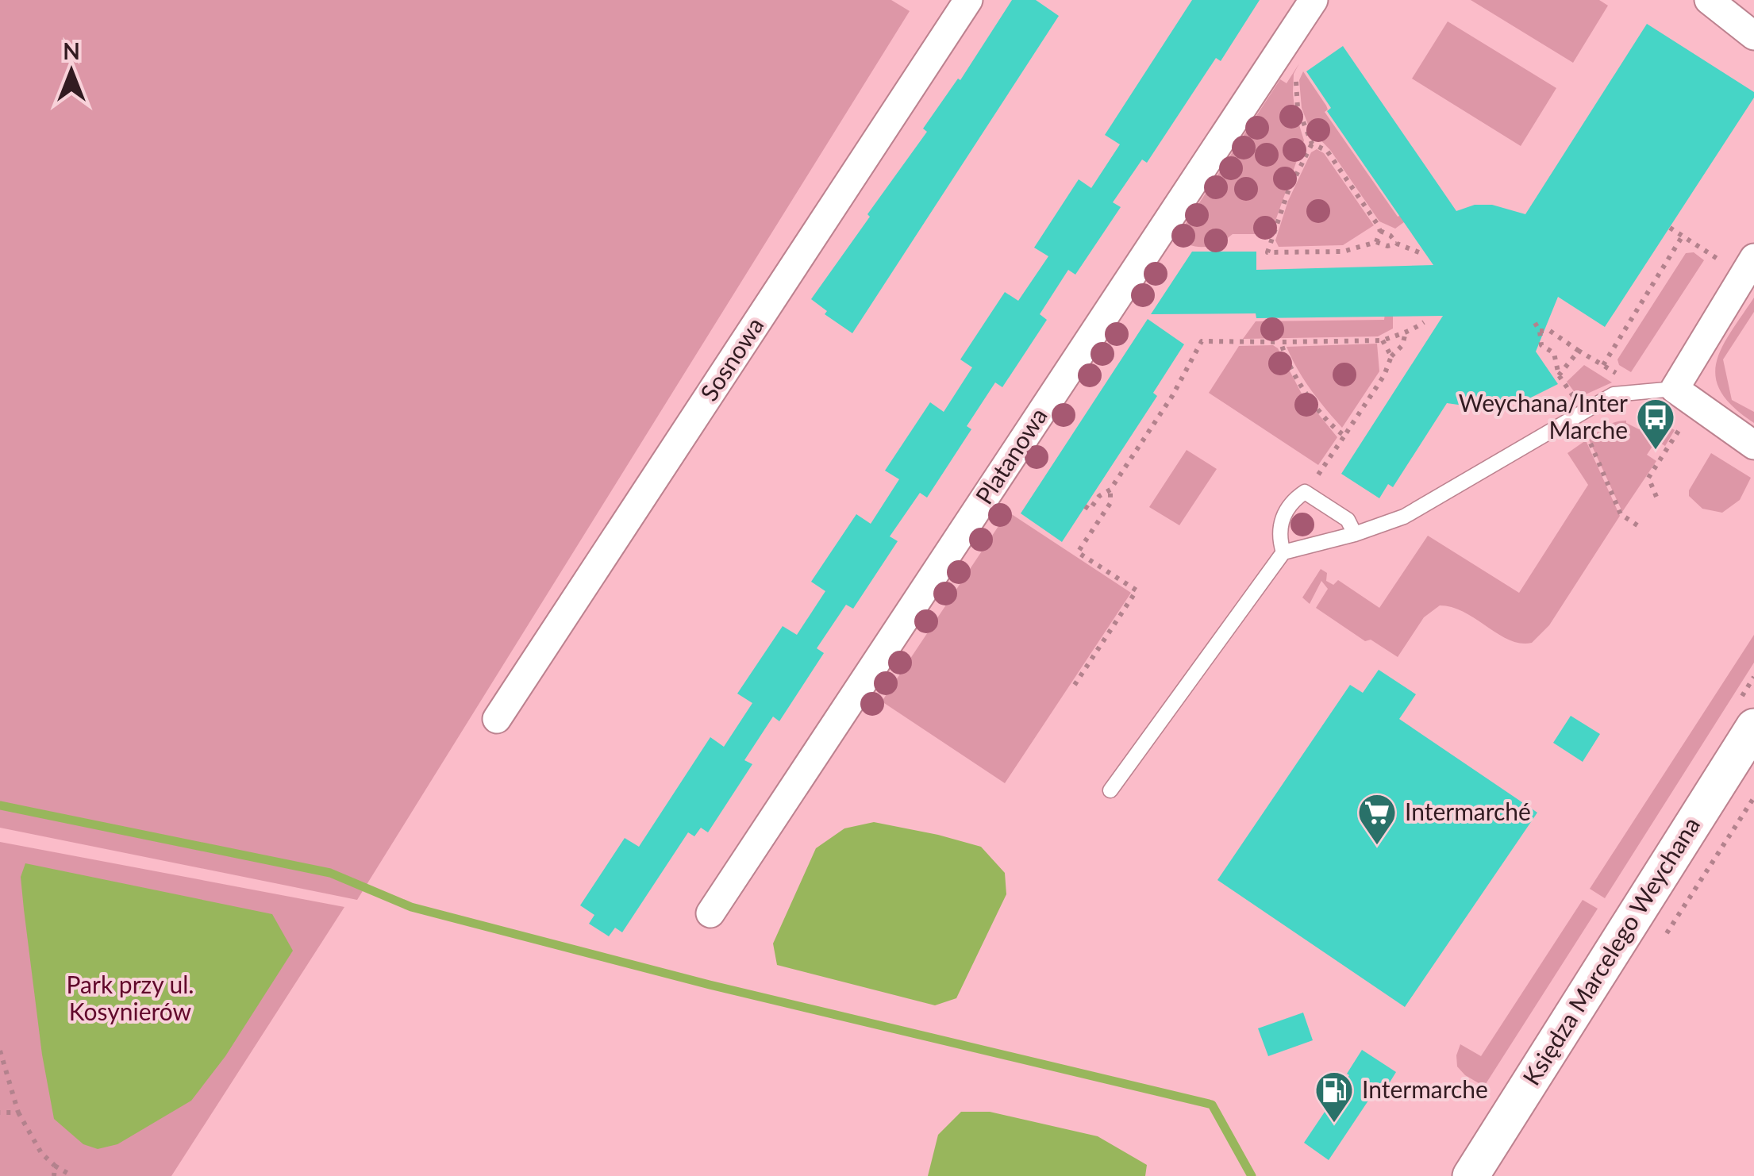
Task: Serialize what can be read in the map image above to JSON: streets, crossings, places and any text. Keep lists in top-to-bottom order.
{
  "streets": {
    "street": ["Sosnowa", "Platanowa", "Księdza Marcelego Weychana"]
  },
  "parks": ["Park przy ul. Kosynierów"],
  "places": {
    "bus stop": ["Weychana/Inter Marche"],
    "supermarket": ["Intermarché"],
    "fuel station": ["Intermarche"]
  },
  "north": "top"
}
